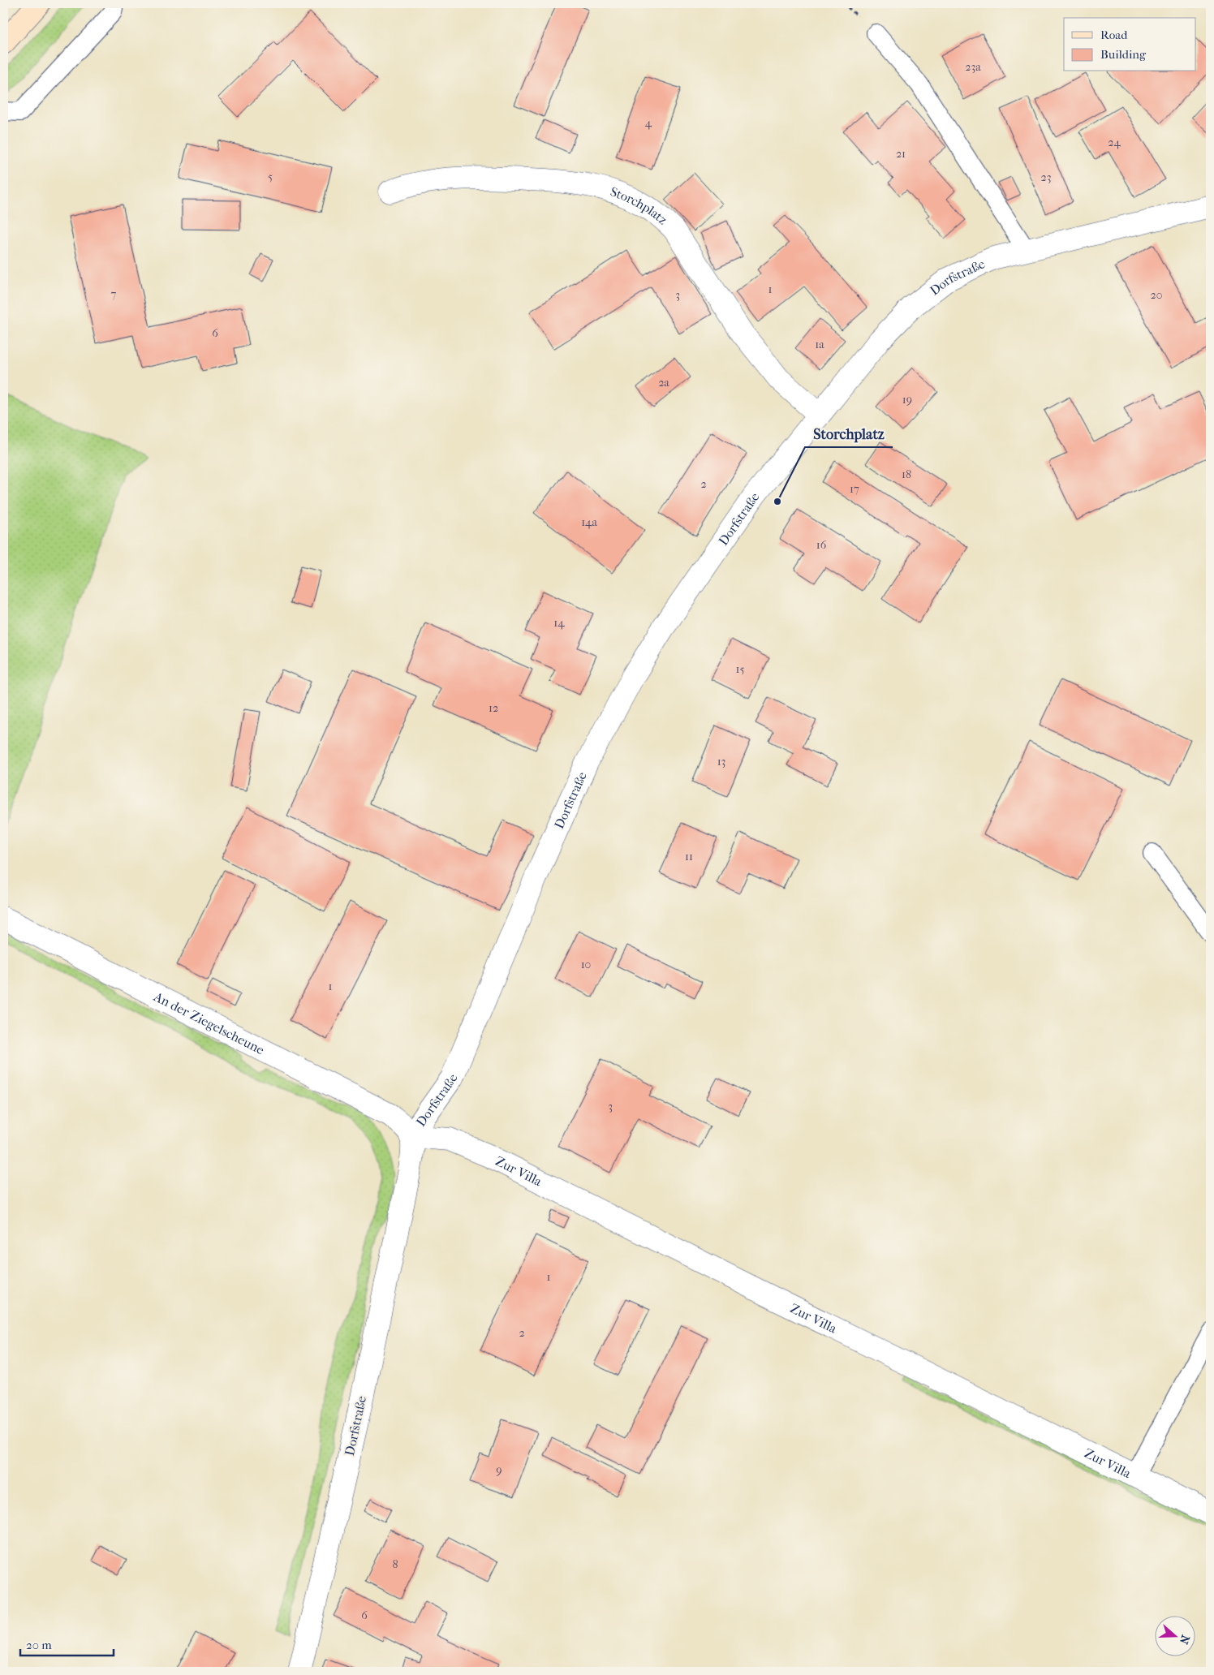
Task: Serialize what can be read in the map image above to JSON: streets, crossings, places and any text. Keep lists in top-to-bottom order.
{
  "streets": {
    "street": [
      "Storchplatz",
      "Dorfstraße",
      "An der Ziegelscheune",
      "Zur Villa"
    ]
  },
  "crossings": [
    ["Storchplatz", "Dorfstraße"],
    ["Dorfstraße", "An der Ziegelscheune"],
    ["Dorfstraße", "Zur Villa"],
    ["An der Ziegelscheune", "Zur Villa"]
  ],
  "places": ["Storchplatz"],
  "house_numbers": [
    "23a",
    "4",
    "24",
    "21",
    "5",
    "23",
    "1",
    "7",
    "3",
    "20",
    "6",
    "1a",
    "2a",
    "19",
    "18",
    "2",
    "17",
    "14a",
    "16",
    "14",
    "15",
    "12",
    "13",
    "11",
    "10",
    "1",
    "3",
    "1",
    "2",
    "9",
    "8",
    "6"
  ],
  "legend": ["Road", "Building"],
  "scale_bar": "20 m",
  "north": "right"
}
